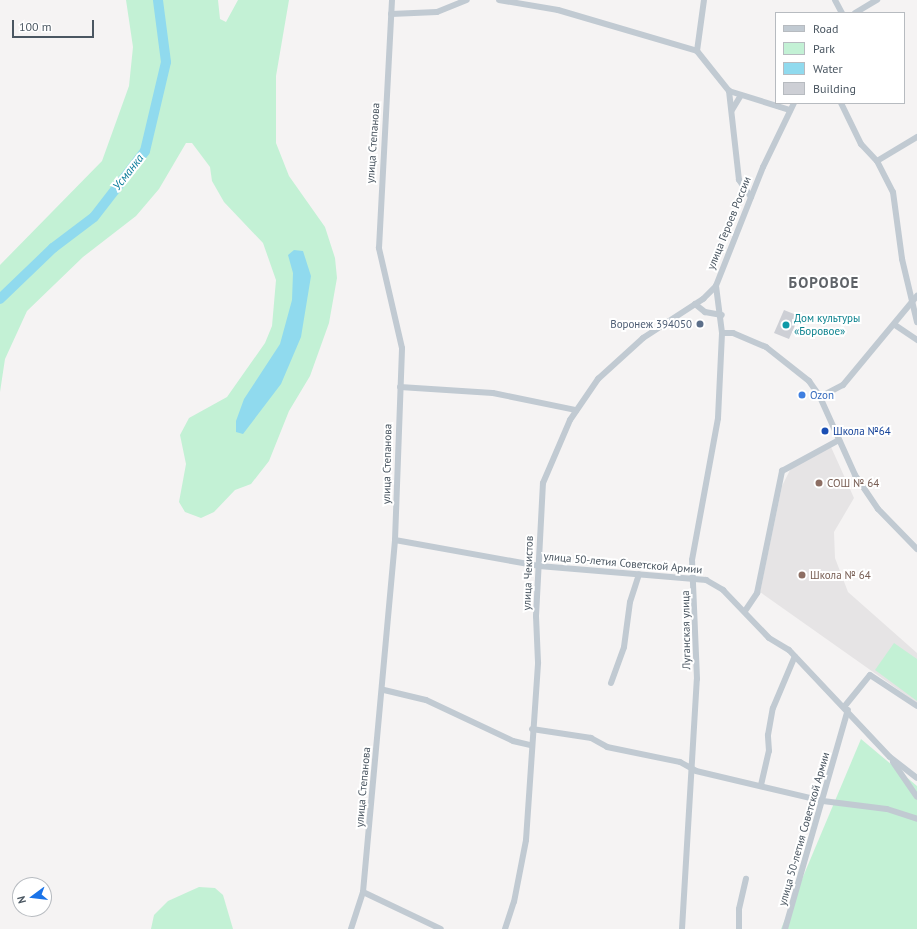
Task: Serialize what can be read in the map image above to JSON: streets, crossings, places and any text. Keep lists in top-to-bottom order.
{
  "streets": {
    "street": [
      "улица Степанова",
      "улица Героев России",
      "улица 50-летия Советской Армии",
      "улица Чекистов",
      "Луганская улица"
    ]
  },
  "crossings": [
    ["улица Степанова", "улица 50-летия Советской Армии"],
    ["улица Героев России", "улица Чекистов"],
    ["улица Героев России", "Луганская улица"],
    ["улица 50-летия Советской Армии", "улица Чекистов"],
    ["улица 50-летия Советской Армии", "Луганская улица"]
  ],
  "districts": ["БОРОВОЕ"],
  "water": ["Усманка"],
  "places": [
    "Воронеж 394050",
    "Дом культуры «Боровое»",
    "Ozon",
    "Школа №64",
    "СОШ № 64",
    "Школа № 64"
  ],
  "legend": [
    "Road",
    "Park",
    "Water",
    "Building"
  ],
  "scale_bar": "100 m",
  "north": "left"
}
